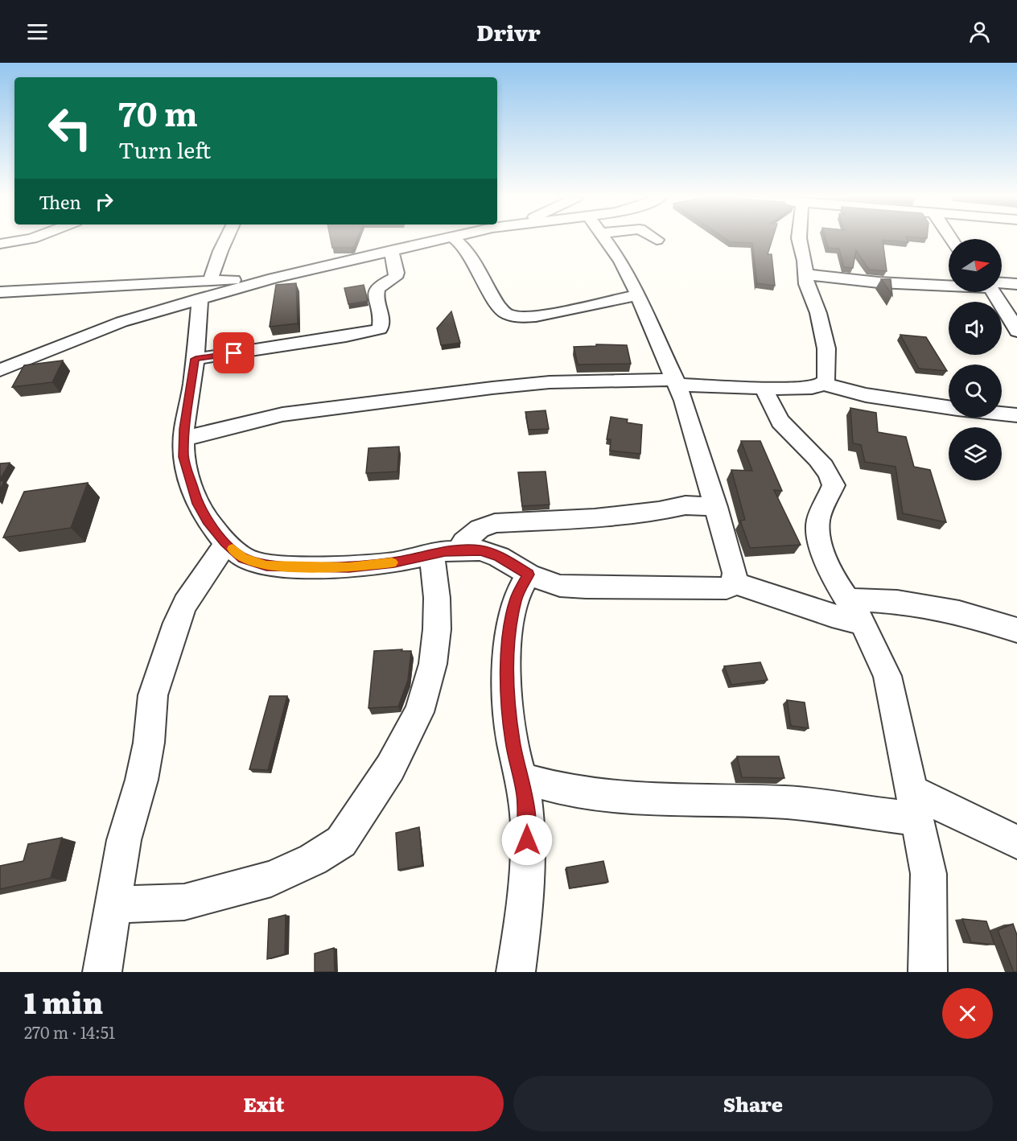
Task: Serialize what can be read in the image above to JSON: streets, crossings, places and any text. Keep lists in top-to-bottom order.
{
  "north": "right",
  "page": {
    "header": "Drivr",
    "turn": ["70 m", "Turn left"],
    "then": "Then",
    "heading": ["1 min", "270 m · 14:51"],
    "buttons": ["Exit", "Share"]
  }
}
